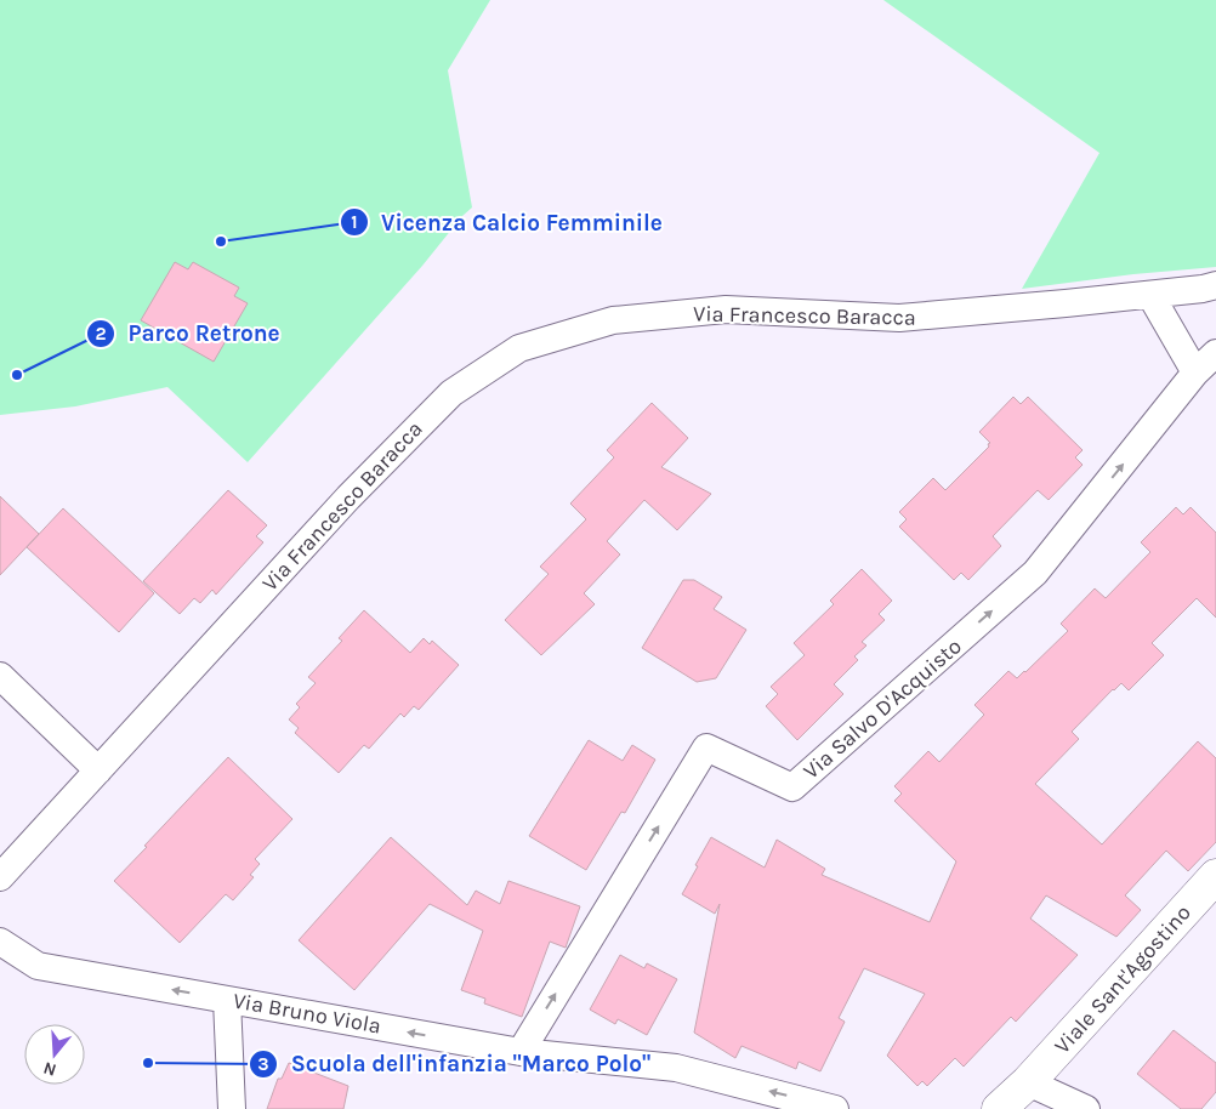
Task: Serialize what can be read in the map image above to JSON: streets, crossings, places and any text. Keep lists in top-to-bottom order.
{
  "streets": {
    "main road": ["Viale Sant'Agostino"],
    "street": ["Via Francesco Baracca", "Via Salvo D'Acquisto", "Via Bruno Viola"]
  },
  "crossings": [
    ["Via Salvo D'Acquisto", "Via Bruno Viola"]
  ],
  "one_way": ["Via Salvo D'Acquisto", "Via Bruno Viola"],
  "places": ["Vicenza Calcio Femminile", "Parco Retrone", "Scuola dell'infanzia \"Marco Polo\""],
  "north": "bottom"
}
